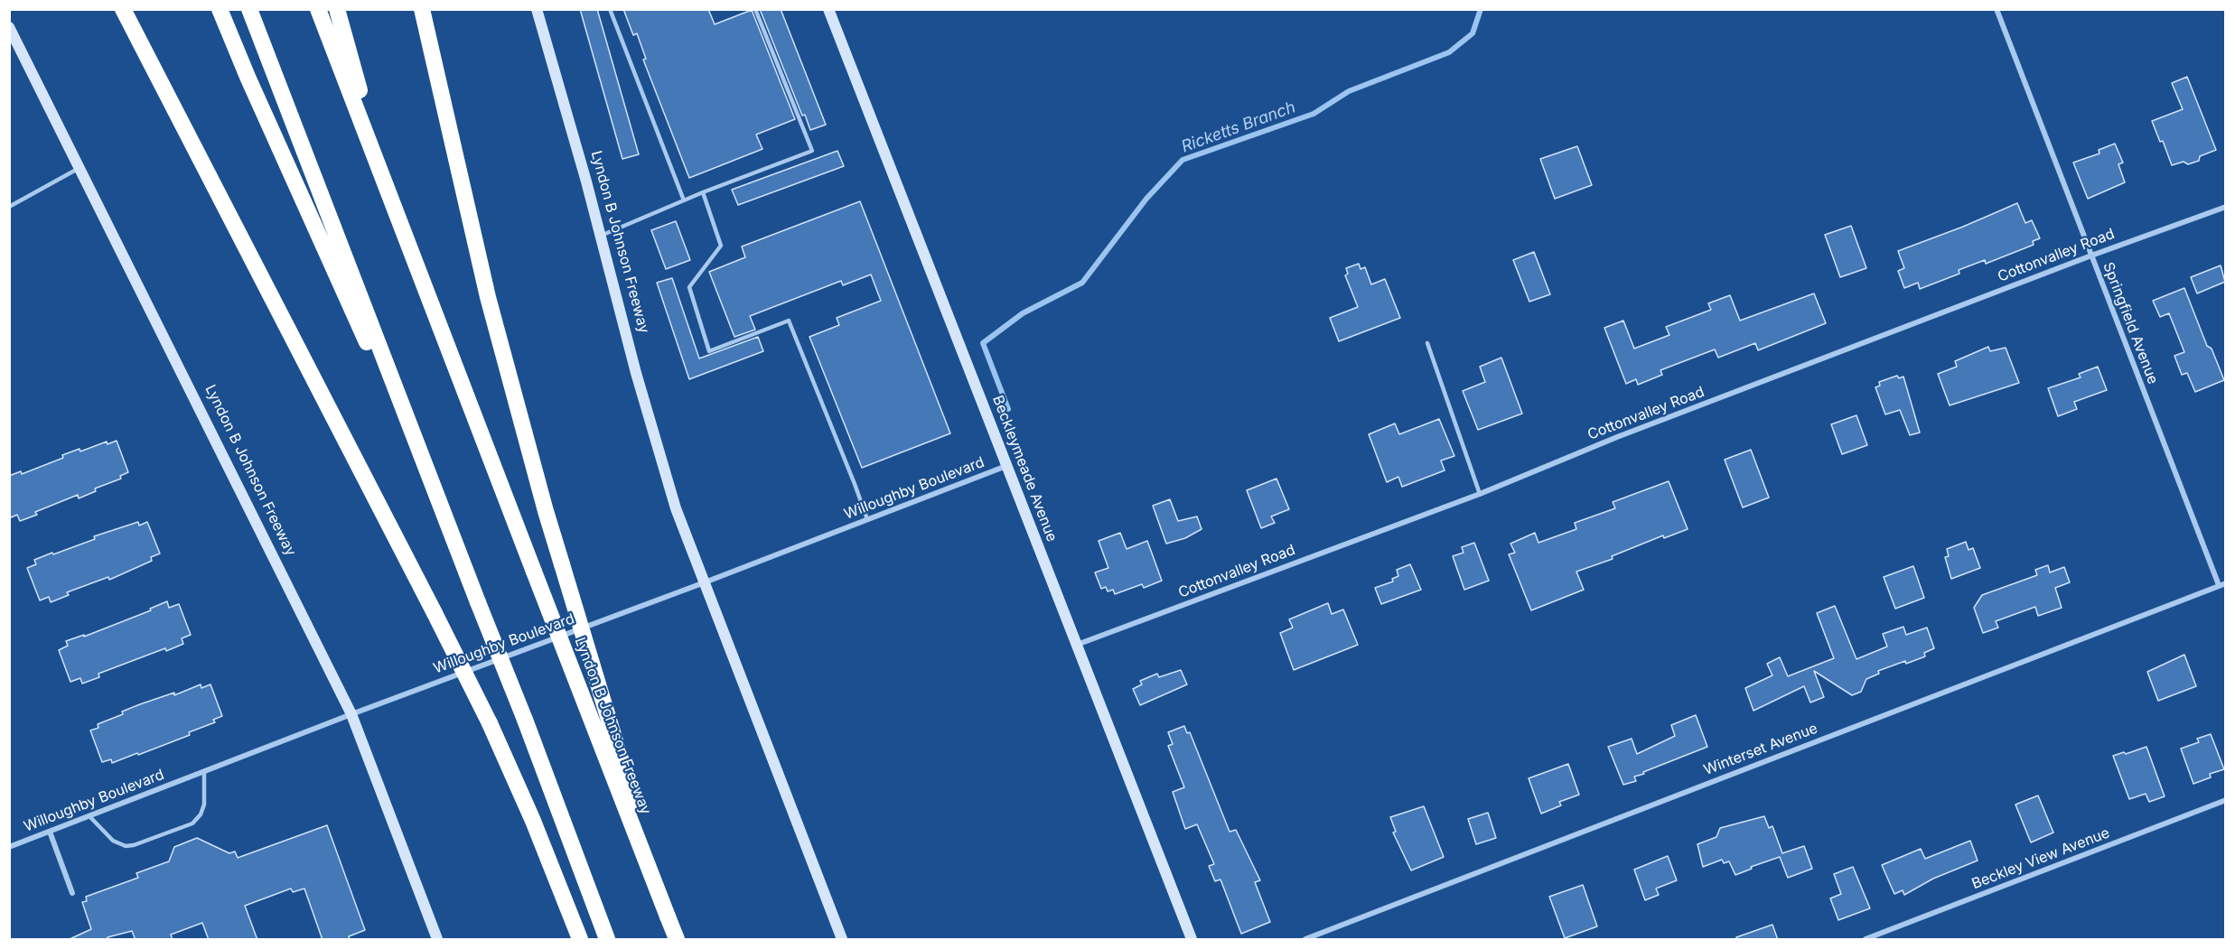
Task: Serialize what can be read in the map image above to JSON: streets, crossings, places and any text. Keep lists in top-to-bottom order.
{
  "streets": {
    "highway": ["Lyndon B Johnson Freeway"],
    "main road": ["Beckleymeade Avenue"],
    "street": [
      "Cottonvalley Road",
      "Springfield Avenue",
      "Willoughby Boulevard",
      "Winterset Avenue",
      "Beckley View Avenue"
    ]
  },
  "crossings": [
    ["Lyndon B Johnson Freeway", "Willoughby Boulevard"],
    ["Cottonvalley Road", "Springfield Avenue"],
    ["Cottonvalley Road", "Beckleymeade Avenue"],
    ["Springfield Avenue", "Winterset Avenue"],
    ["Beckleymeade Avenue", "Willoughby Boulevard"]
  ],
  "water": ["Ricketts Branch"]
}
